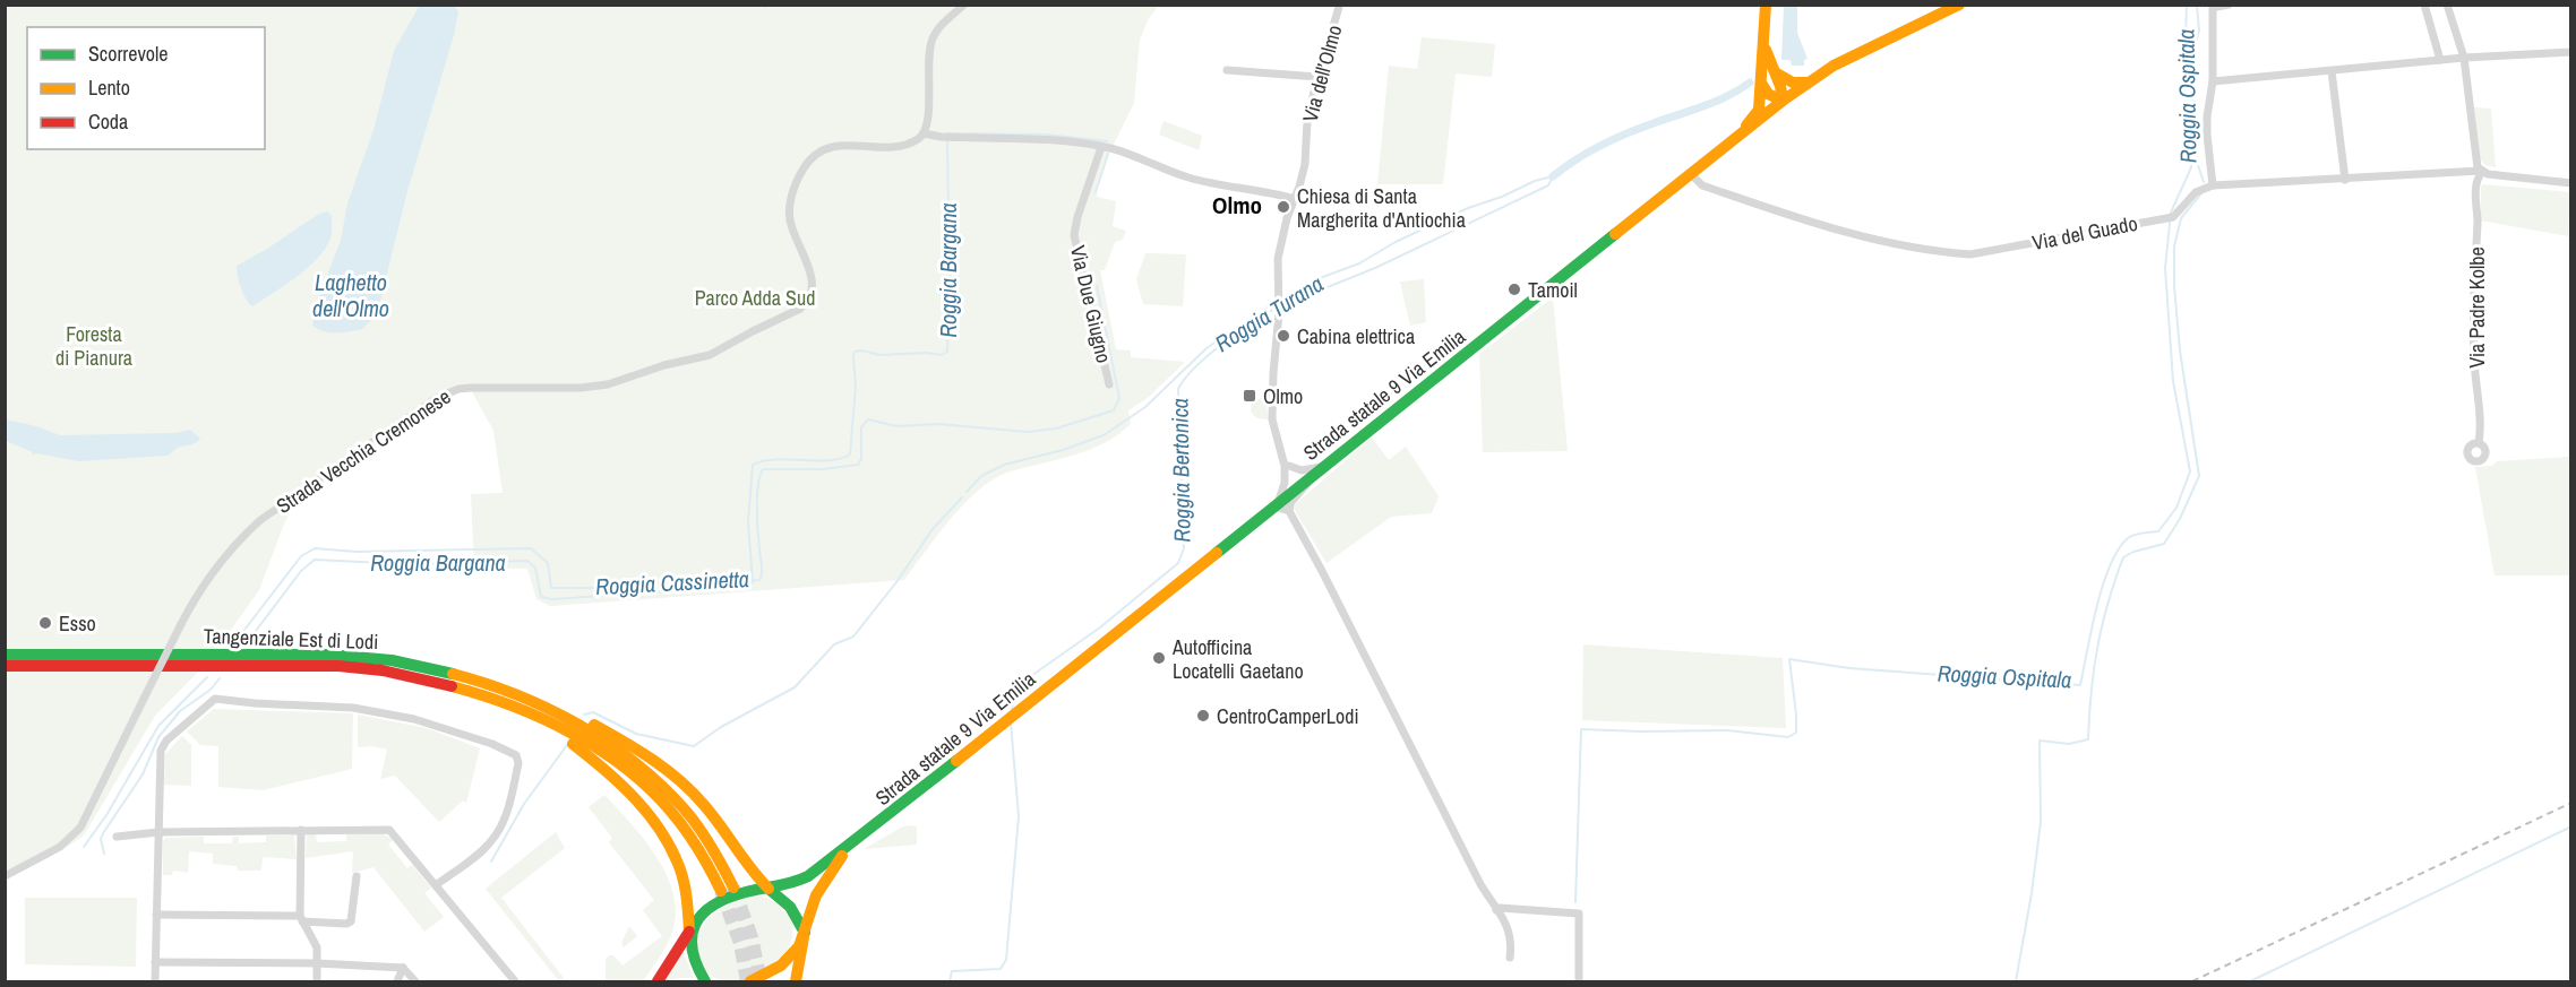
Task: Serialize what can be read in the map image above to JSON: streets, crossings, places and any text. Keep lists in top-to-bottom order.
{
  "streets": {
    "main road": ["Strada statale 9 Via Emilia", "Tangenziale Est di Lodi"],
    "street": [
      "Via dell’Olmo",
      "Via del Guado",
      "Via Due Giugno",
      "Via Padre Kolbe",
      "Strada Vecchia Cremonese"
    ]
  },
  "crossings": [
    ["Via dell’Olmo", "Strada statale 9 Via Emilia"],
    ["Via del Guado", "Strada statale 9 Via Emilia"]
  ],
  "districts": ["Olmo"],
  "water": [
    "Roggia Ospitala",
    "Roggia Bargana",
    "Laghetto dell'Olmo",
    "Roggia Turana",
    "Roggia Bertonica",
    "Roggia Cassinetta"
  ],
  "parks": ["Parco Adda Sud", "Foresta di Pianura"],
  "places": {
    "other": [
      "Chiesa di Santa Margherita d'Antiochia",
      "Tamoil",
      "Cabina elettrica",
      "Esso",
      "Autofficina Locatelli Gaetano",
      "CentroCamperLodi"
    ],
    "transit": ["Olmo"]
  },
  "legend": ["Scorrevole", "Lento", "Coda"]
}
